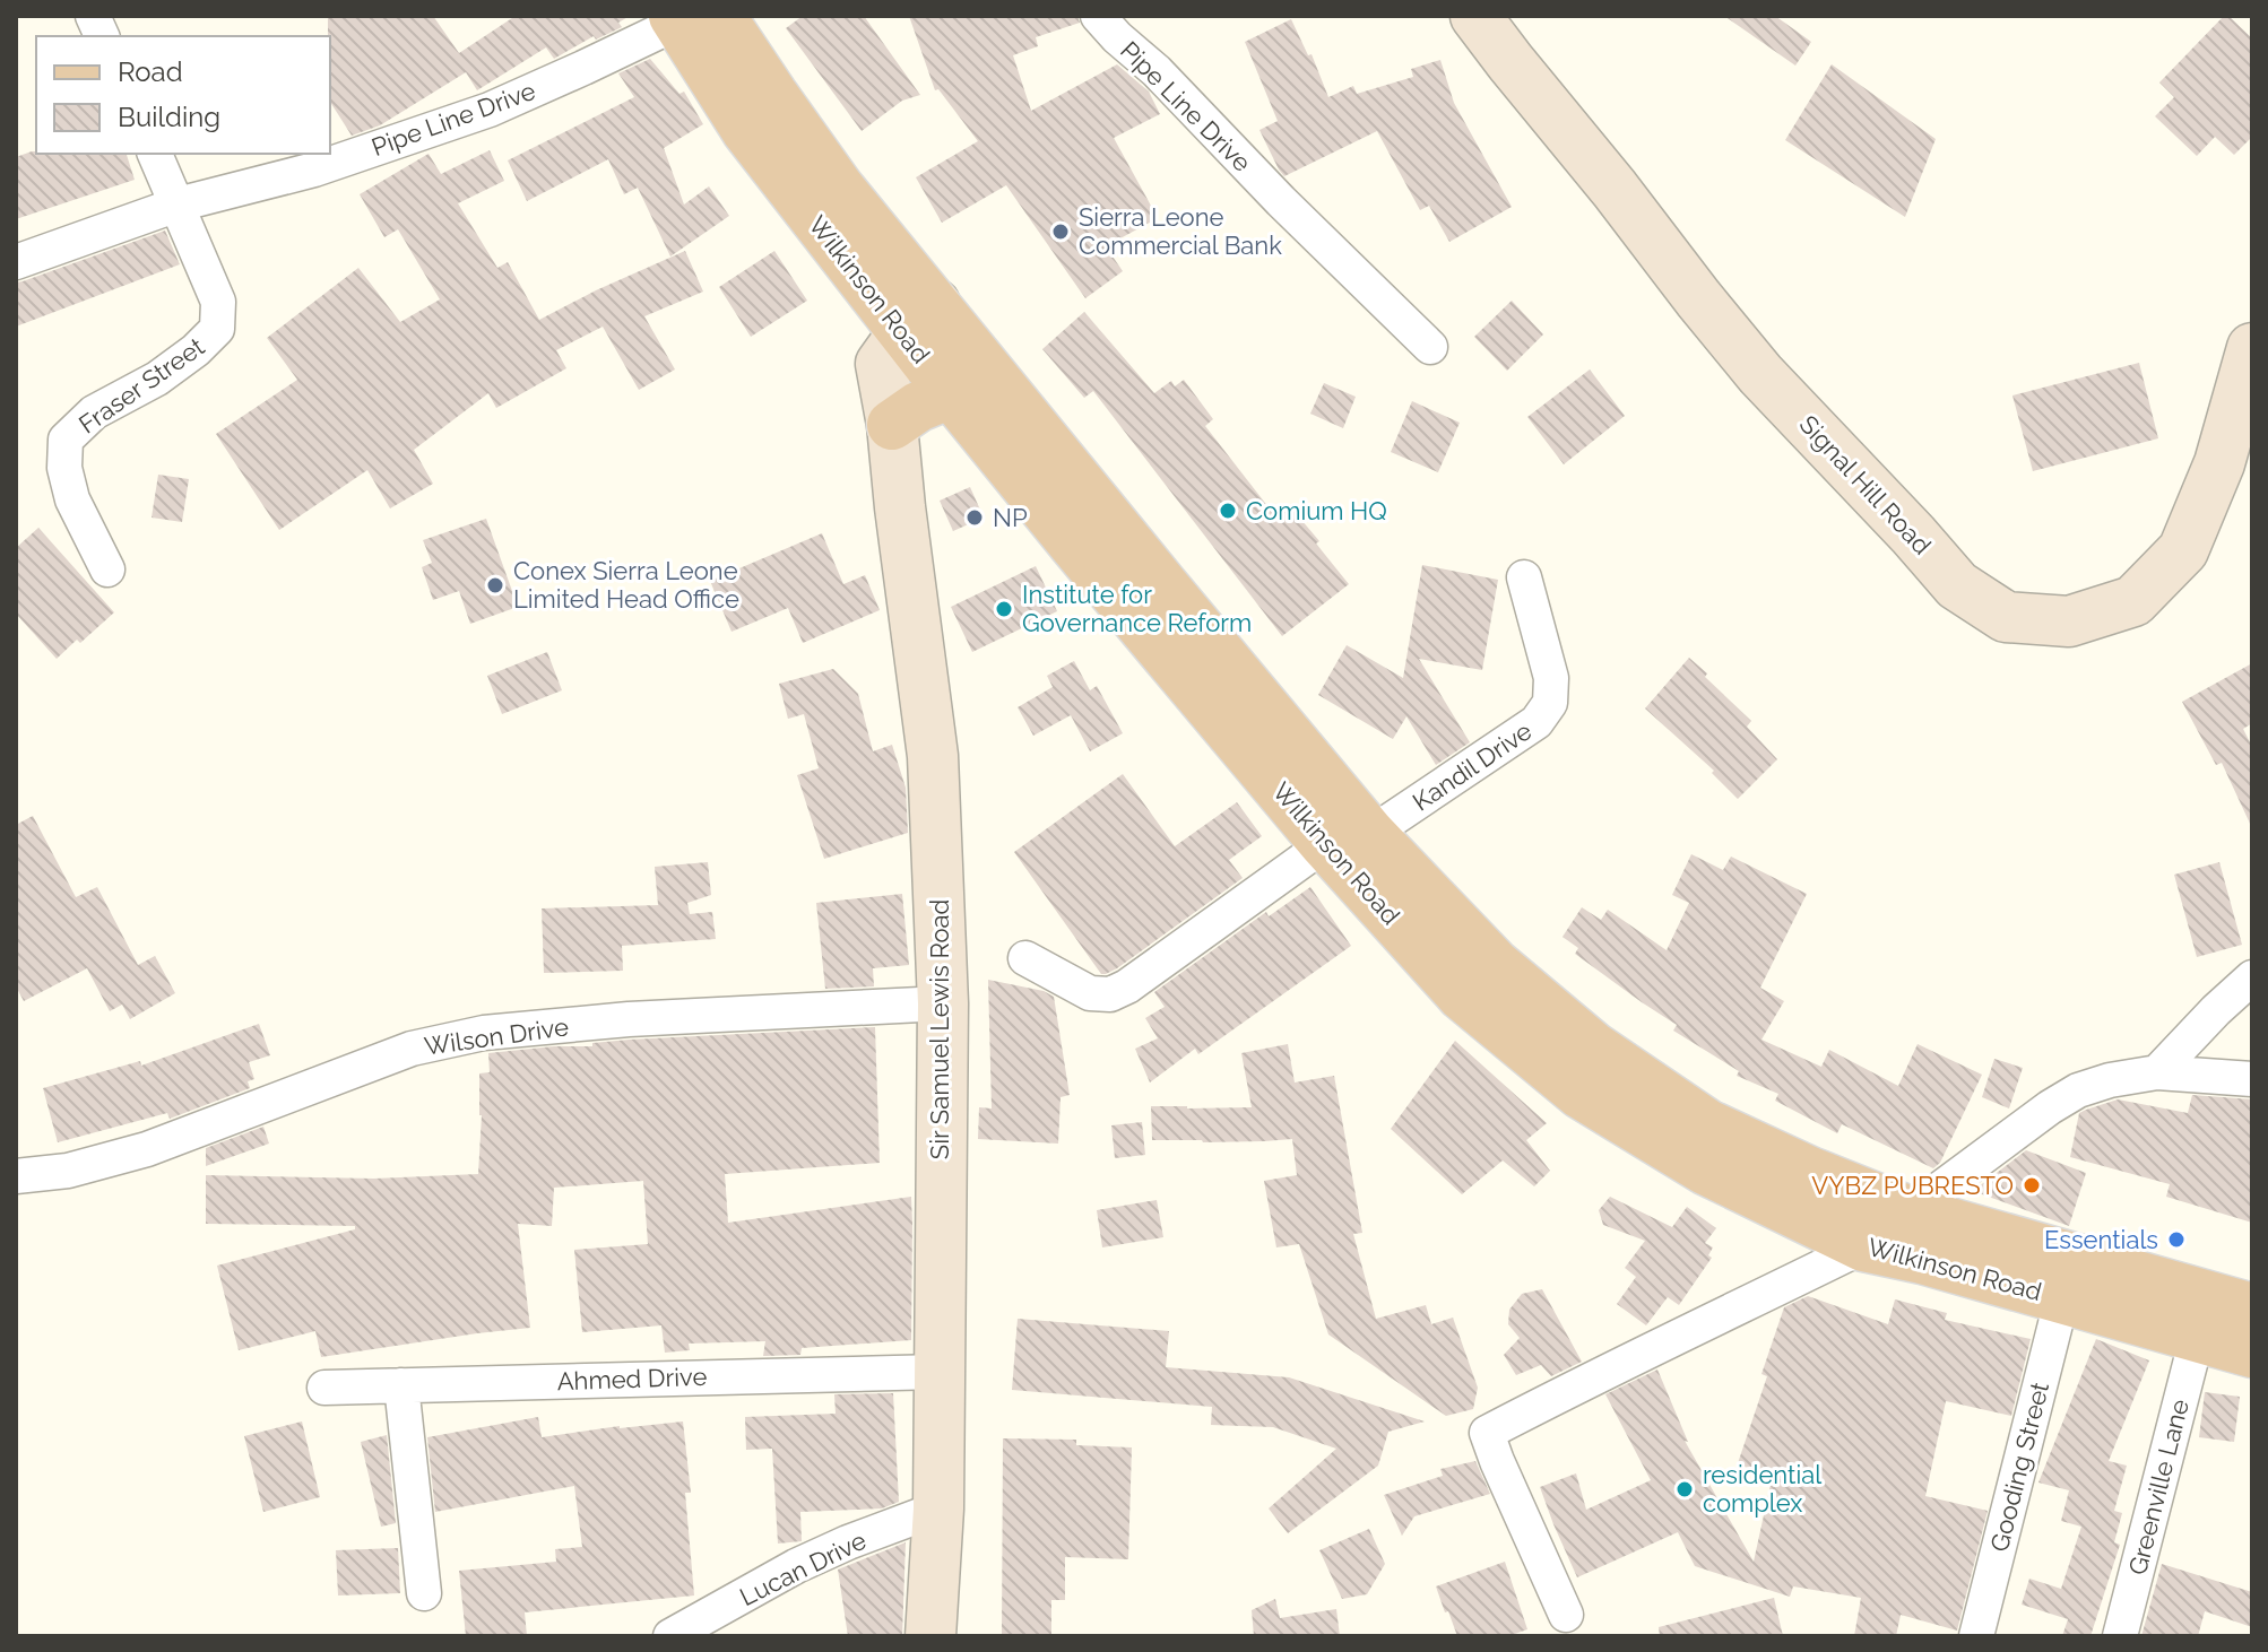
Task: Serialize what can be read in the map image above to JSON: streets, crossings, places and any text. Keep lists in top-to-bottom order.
{
  "streets": {
    "main road": ["Wilkinson Road", "Signal Hill Road", "Sir Samuel Lewis Road"],
    "street": [
      "Pipe Line Drive",
      "Fraser Street",
      "Kandil Drive",
      "Wilson Drive",
      "Ahmed Drive",
      "Gooding Street",
      "Greenville Lane",
      "Lucan Drive"
    ]
  },
  "crossings": [
    ["Pipe Line Drive", "Wilkinson Road"],
    ["Pipe Line Drive", "Fraser Street"],
    ["Wilkinson Road", "Kandil Drive"],
    ["Wilkinson Road", "Sir Samuel Lewis Road"],
    ["Wilkinson Road", "Gooding Street"],
    ["Wilkinson Road", "Greenville Lane"],
    ["Sir Samuel Lewis Road", "Wilson Drive"],
    ["Sir Samuel Lewis Road", "Ahmed Drive"],
    ["Sir Samuel Lewis Road", "Lucan Drive"]
  ],
  "places": [
    "Sierra Leone Commercial Bank",
    "Comium HQ",
    "NP",
    "Conex Sierra Leone Limited Head Office",
    "Institute for Governance Reform",
    "VYBZ PUBRESTO",
    "Essentials",
    "residential complex"
  ],
  "legend": ["Road", "Building"]
}
